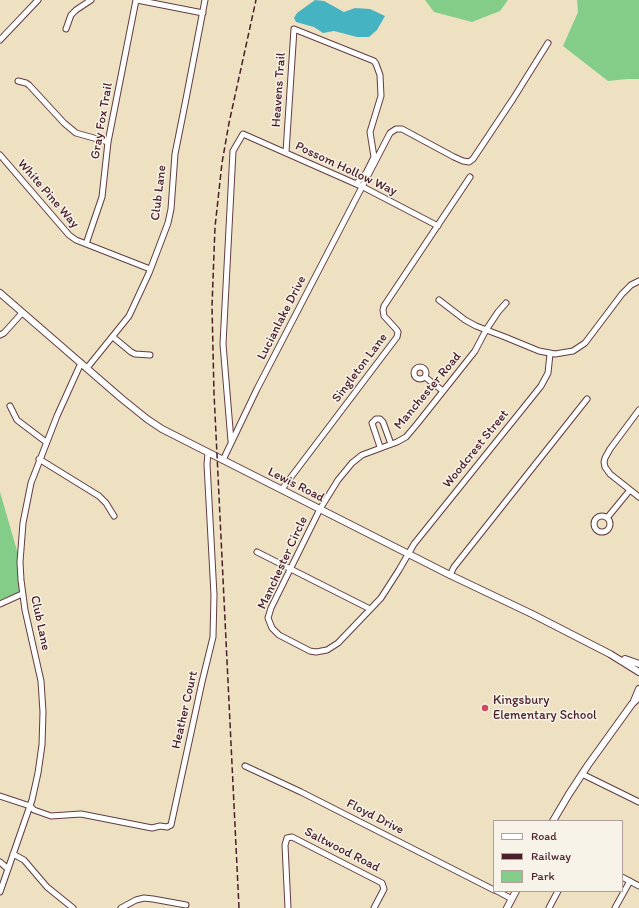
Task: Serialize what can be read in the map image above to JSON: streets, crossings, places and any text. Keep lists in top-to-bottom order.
{
  "streets": {
    "street": [
      "Heavens Trail",
      "Gray Fox Trail",
      "Possom Hollow Way",
      "Club Lane",
      "White Pine Way",
      "Lucianlake Drive",
      "Singleton Lane",
      "Manchester Road",
      "Woodcrest Street",
      "Lewis Road",
      "Manchester Circle",
      "Heather Court",
      "Floyd Drive",
      "Saltwood Road"
    ]
  },
  "crossings": [
    ["Heavens Trail", "Possom Hollow Way"],
    ["Gray Fox Trail", "White Pine Way"],
    ["Possom Hollow Way", "Lucianlake Drive"],
    ["Possom Hollow Way", "Singleton Lane"],
    ["Club Lane", "White Pine Way"],
    ["Club Lane", "Lewis Road"],
    ["Club Lane", "Heather Court"],
    ["Lucianlake Drive", "Lewis Road"],
    ["Singleton Lane", "Lewis Road"],
    ["Manchester Road", "Lewis Road"],
    ["Manchester Road", "Manchester Circle"],
    ["Woodcrest Street", "Lewis Road"],
    ["Woodcrest Street", "Manchester Circle"],
    ["Lewis Road", "Manchester Circle"],
    ["Lewis Road", "Heather Court"]
  ],
  "places": ["Kingsbury Elementary School"],
  "legend": ["Road", "Railway", "Park"]
}
